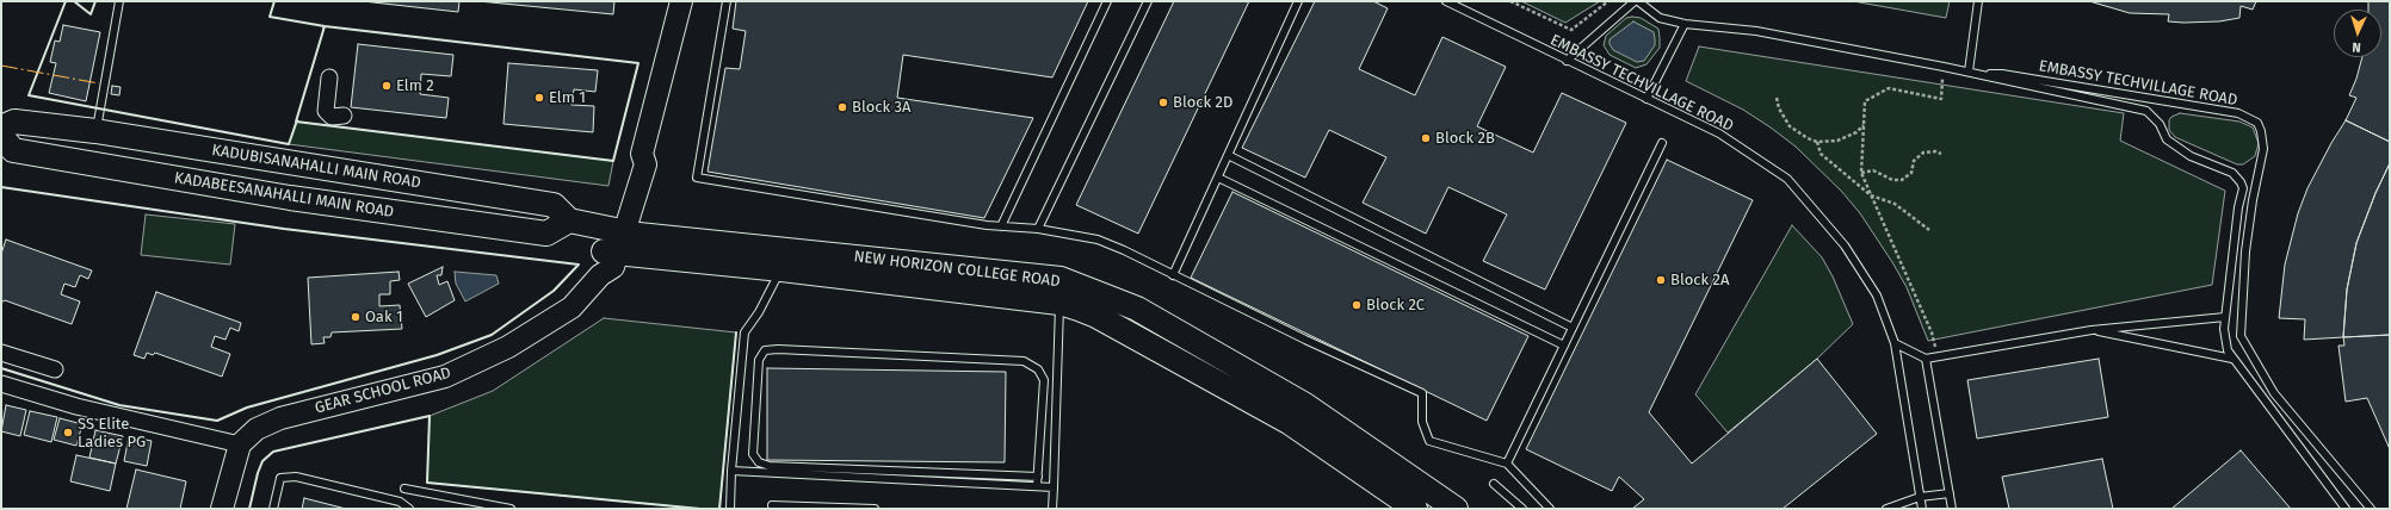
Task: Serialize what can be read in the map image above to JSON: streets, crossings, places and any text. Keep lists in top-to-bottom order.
{
  "streets": {
    "main road": [
      "KADUBISANAHALLI MAIN ROAD",
      "KADABEESANAHALLI MAIN ROAD",
      "NEW HORIZON COLLEGE ROAD",
      "GEAR SCHOOL ROAD"
    ],
    "lane": ["EMBASSY TECHVILLAGE ROAD"]
  },
  "crossings": [
    ["KADUBISANAHALLI MAIN ROAD", "KADABEESANAHALLI MAIN ROAD"],
    ["KADUBISANAHALLI MAIN ROAD", "NEW HORIZON COLLEGE ROAD"],
    ["KADUBISANAHALLI MAIN ROAD", "GEAR SCHOOL ROAD"],
    ["NEW HORIZON COLLEGE ROAD", "GEAR SCHOOL ROAD"]
  ],
  "places": [
    "Elm 2",
    "Elm 1",
    "Block 2D",
    "Block 3A",
    "Block 2B",
    "Block 2A",
    "Block 2C",
    "Oak 1",
    "SS Elite Ladies PG"
  ],
  "north": "bottom"
}
